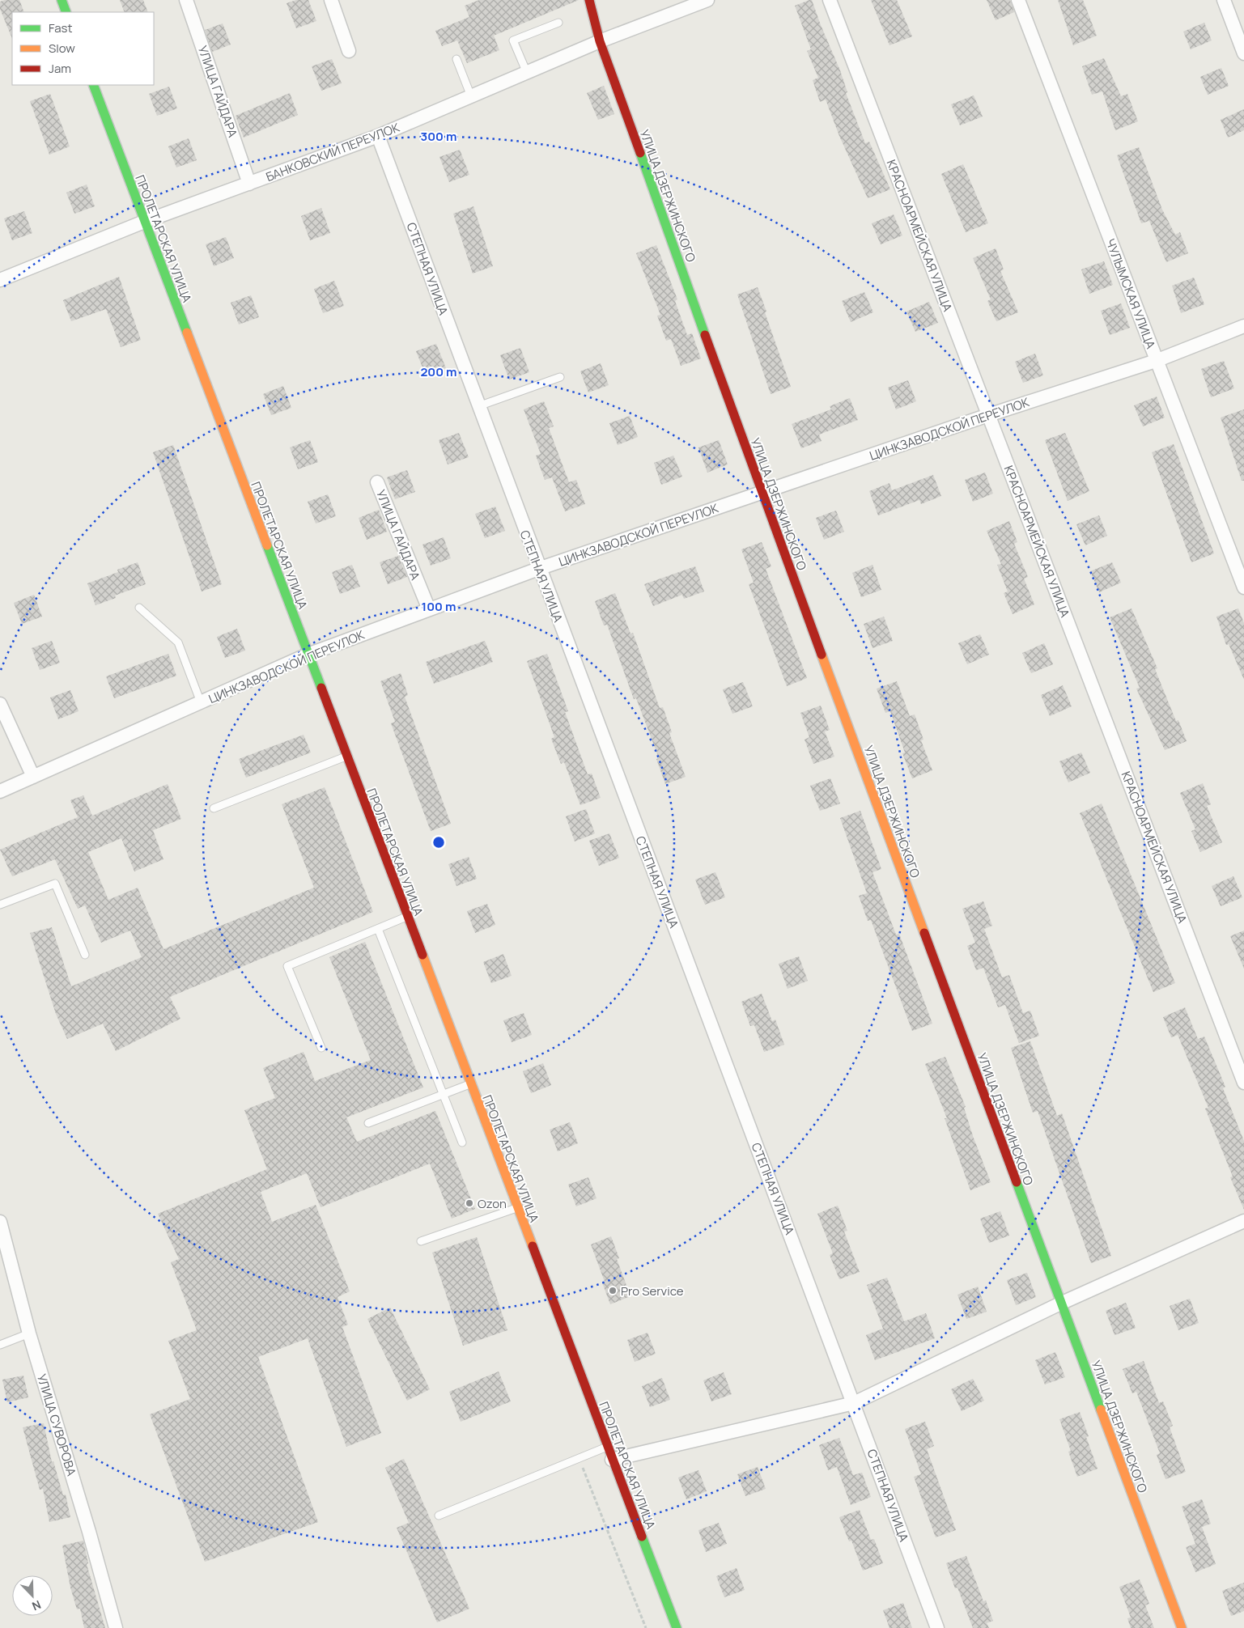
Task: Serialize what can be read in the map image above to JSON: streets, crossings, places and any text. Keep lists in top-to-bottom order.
{
  "streets": {
    "street": [
      "УЛИЦА ГАЙДАРА",
      "БАНКОВСКИЙ ПЕРЕУЛОК",
      "УЛИЦА ДЗЕРЖИНСКОГО",
      "КРАСНОАРМЕЙСКАЯ УЛИЦА",
      "ПРОЛЕТАРСКАЯ УЛИЦА",
      "СТЕПНАЯ УЛИЦА",
      "ЧУЛЫМСКАЯ УЛИЦА",
      "ЦИНКЗАВОДСКОЙ ПЕРЕУЛОК",
      "УЛИЦА СУВОРОВА"
    ]
  },
  "crossings": [
    ["УЛИЦА ГАЙДАРА", "БАНКОВСКИЙ ПЕРЕУЛОК"],
    ["УЛИЦА ГАЙДАРА", "ЦИНКЗАВОДСКОЙ ПЕРЕУЛОК"],
    ["БАНКОВСКИЙ ПЕРЕУЛОК", "УЛИЦА ДЗЕРЖИНСКОГО"],
    ["БАНКОВСКИЙ ПЕРЕУЛОК", "ПРОЛЕТАРСКАЯ УЛИЦА"],
    ["БАНКОВСКИЙ ПЕРЕУЛОК", "СТЕПНАЯ УЛИЦА"],
    ["УЛИЦА ДЗЕРЖИНСКОГО", "ЦИНКЗАВОДСКОЙ ПЕРЕУЛОК"],
    ["КРАСНОАРМЕЙСКАЯ УЛИЦА", "ЦИНКЗАВОДСКОЙ ПЕРЕУЛОК"],
    ["ПРОЛЕТАРСКАЯ УЛИЦА", "ЦИНКЗАВОДСКОЙ ПЕРЕУЛОК"],
    ["СТЕПНАЯ УЛИЦА", "ЦИНКЗАВОДСКОЙ ПЕРЕУЛОК"],
    ["ЧУЛЫМСКАЯ УЛИЦА", "ЦИНКЗАВОДСКОЙ ПЕРЕУЛОК"]
  ],
  "places": ["Ozon", "Pro Service"],
  "legend": ["Fast", "Slow", "Jam"],
  "north": "bottom right",
  "rings": ["300 m", "200 m", "100 m"]
}
